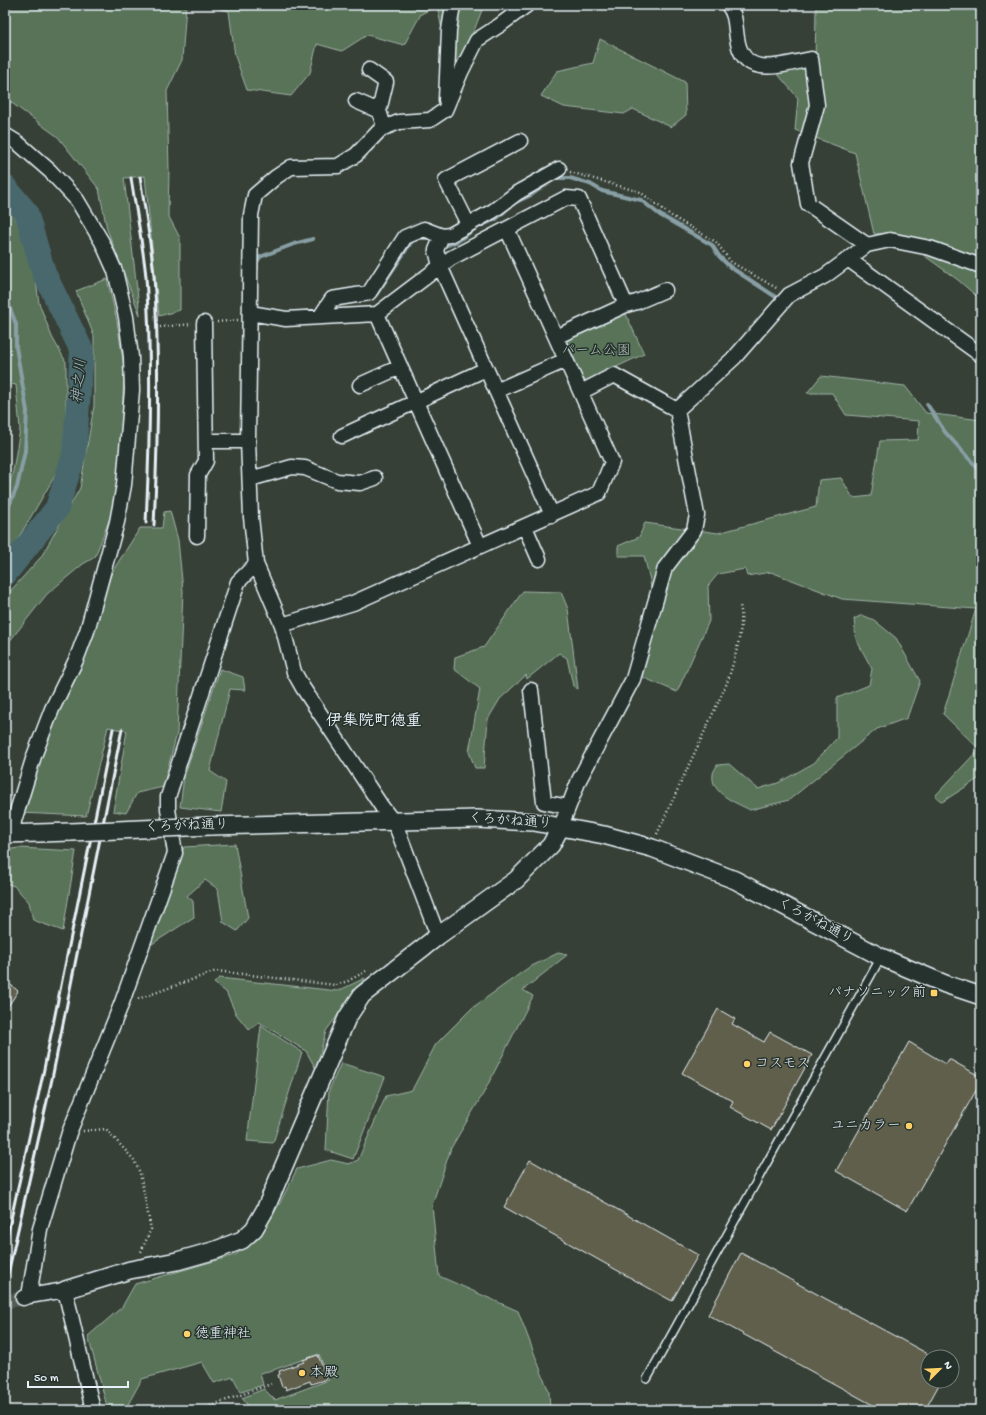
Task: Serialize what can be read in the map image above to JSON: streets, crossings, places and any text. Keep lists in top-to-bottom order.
{
  "streets": {
    "street": ["くろがね通り"]
  },
  "districts": ["伊集院町徳重"],
  "water": ["神之川"],
  "parks": ["パーム公園"],
  "places": {
    "transit": ["パナソニック前"],
    "other": [
      "コスモス",
      "ユニカラー",
      "徳重神社",
      "本殿"
    ]
  },
  "scale_bar": "50 m",
  "north": "top right"
}
